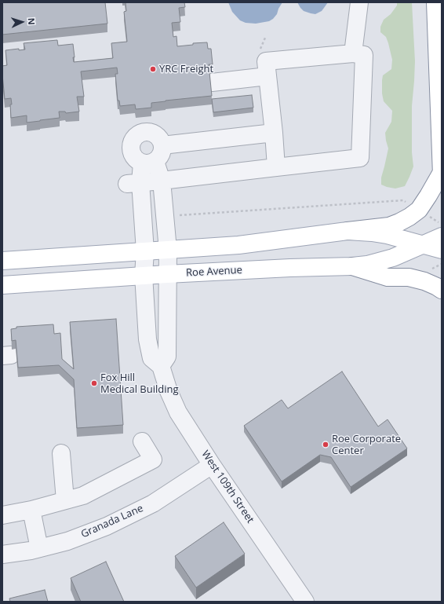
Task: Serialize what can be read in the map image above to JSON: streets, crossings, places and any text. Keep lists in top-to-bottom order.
{
  "streets": {
    "main road": ["Roe Avenue"],
    "street": ["West 109th Street", "Granada Lane"]
  },
  "crossings": [
    ["Roe Avenue", "West 109th Street"],
    ["West 109th Street", "Granada Lane"]
  ],
  "places": ["YRC Freight", "Fox Hill Medical Building", "Roe Corporate Center"],
  "north": "right"
}
